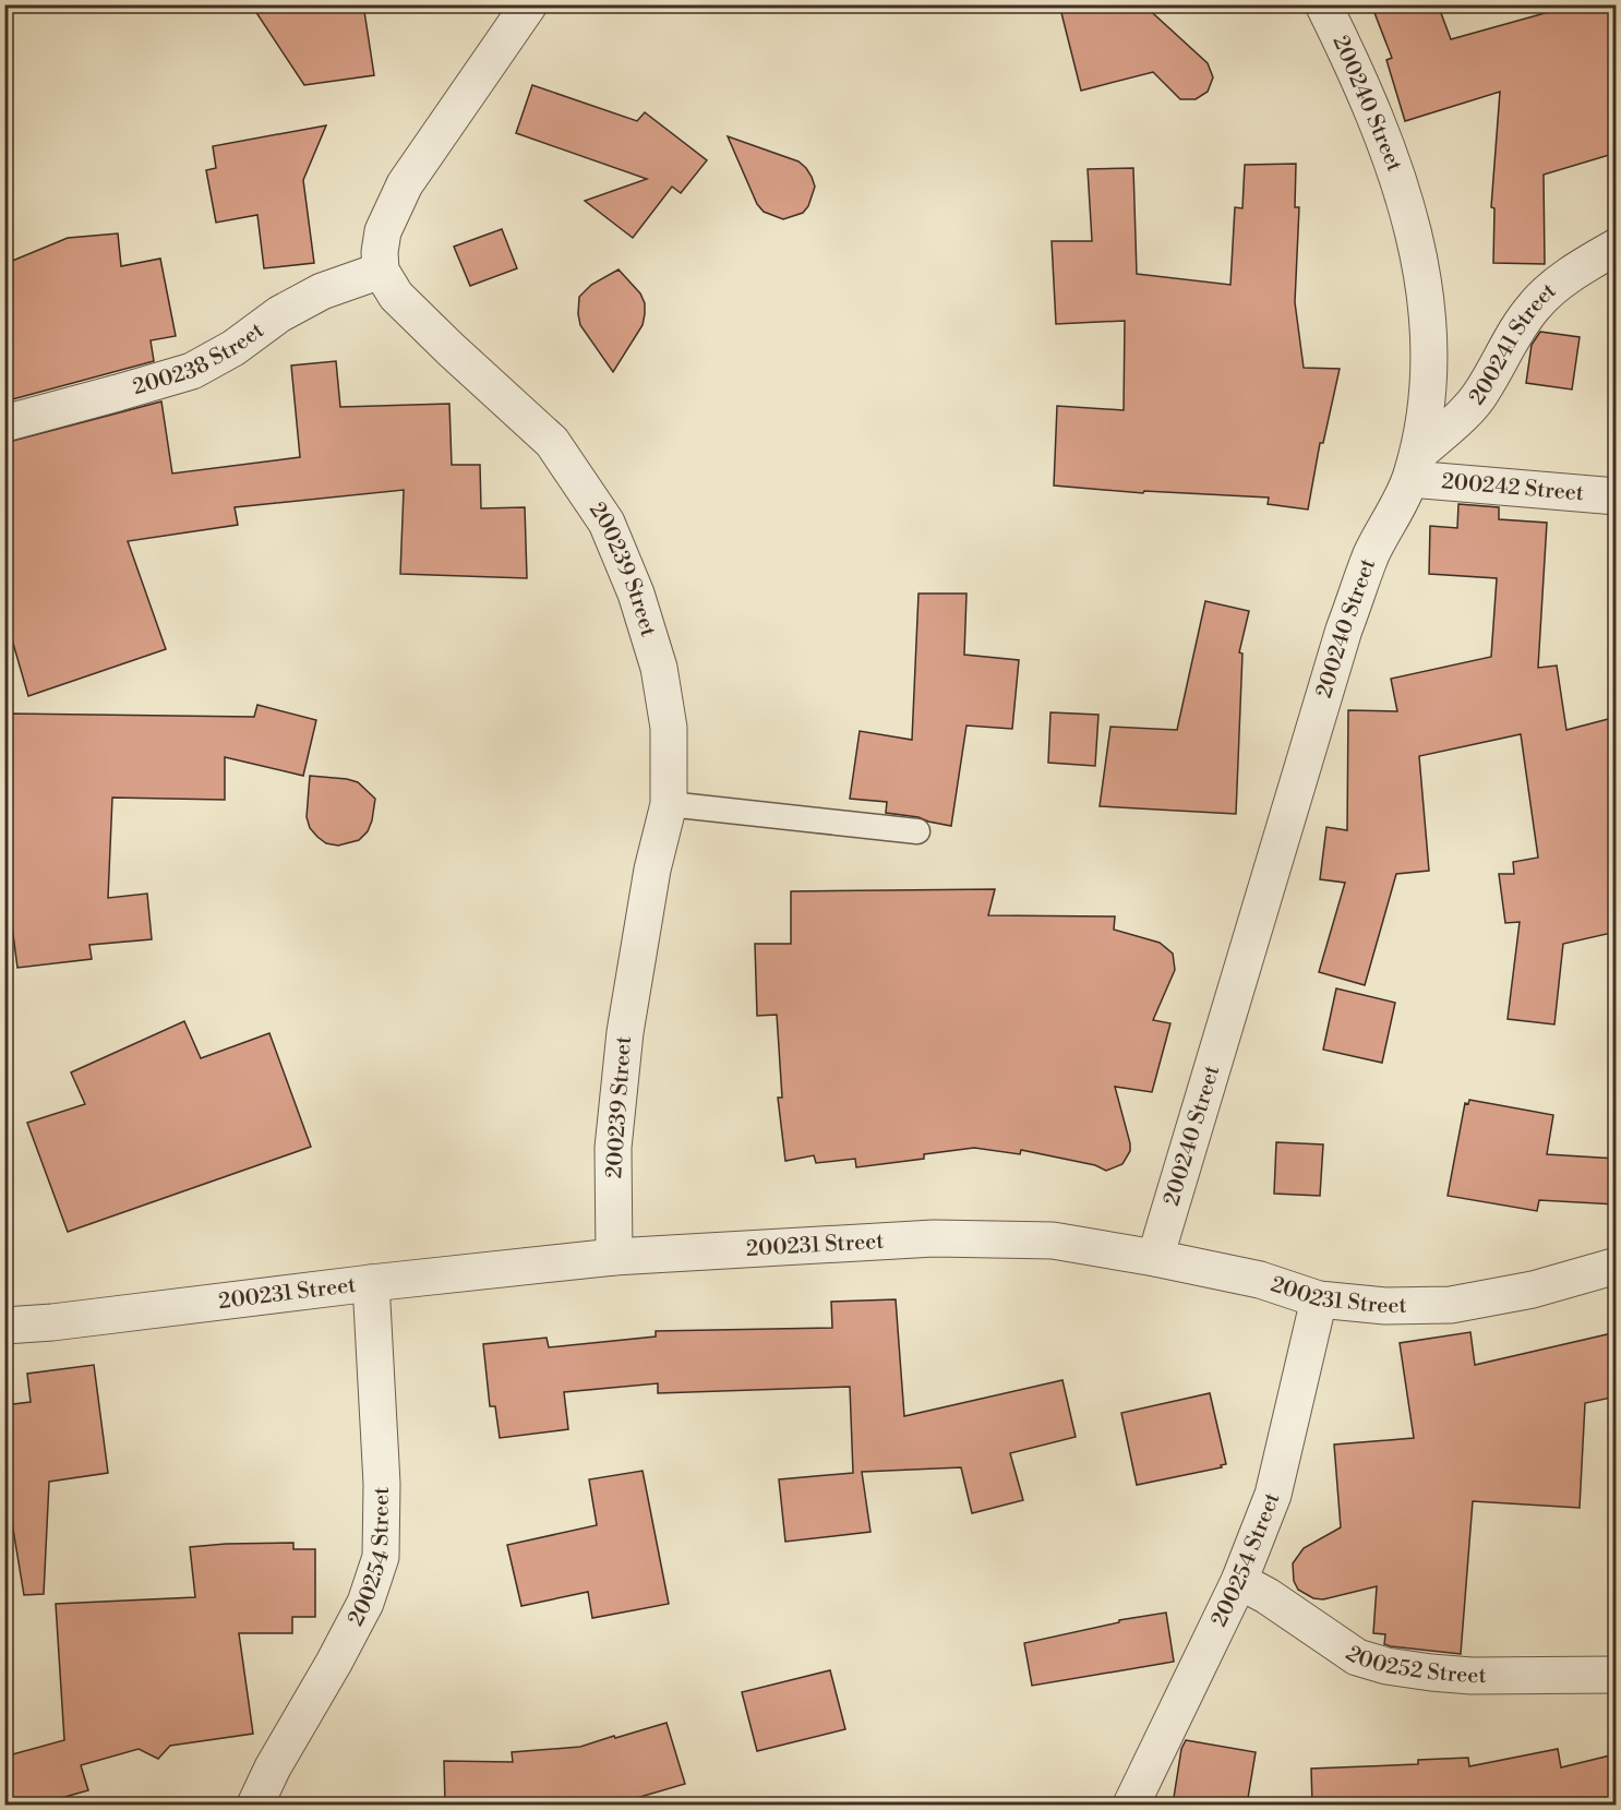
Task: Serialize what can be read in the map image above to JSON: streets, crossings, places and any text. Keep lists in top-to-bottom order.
{
  "streets": {
    "street": [
      "200240 Street",
      "200241 Street",
      "200238 Street",
      "200242 Street",
      "200239 Street",
      "200231 Street",
      "200254 Street",
      "200252 Street"
    ]
  },
  "crossings": [
    ["200240 Street", "200241 Street"],
    ["200240 Street", "200242 Street"],
    ["200240 Street", "200231 Street"],
    ["200241 Street", "200242 Street"],
    ["200238 Street", "200239 Street"],
    ["200239 Street", "200231 Street"],
    ["200231 Street", "200254 Street"],
    ["200254 Street", "200252 Street"]
  ]
}
